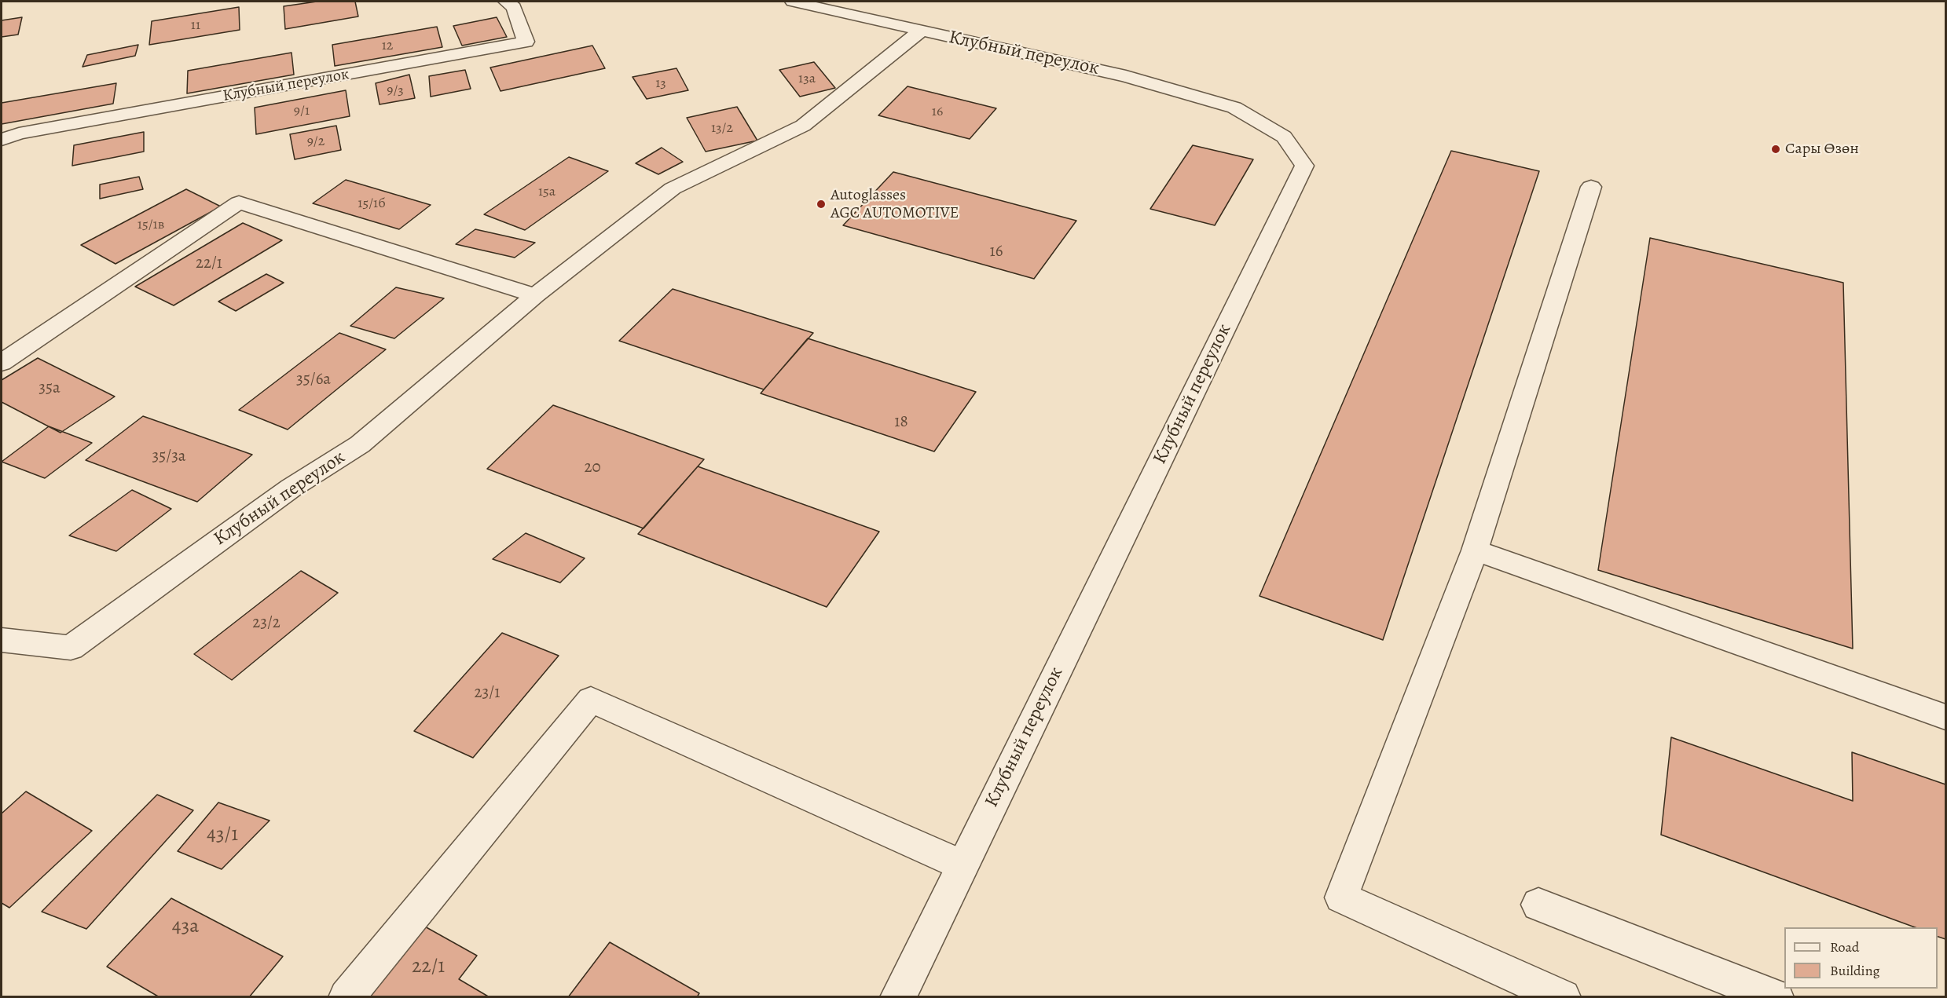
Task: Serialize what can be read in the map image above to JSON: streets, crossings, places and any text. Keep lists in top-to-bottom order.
{
  "streets": {
    "street": ["Клубный переулок"]
  },
  "places": ["Сары Өзөн", "Autoglasses AGC AUTOMOTIVE"],
  "house_numbers": [
    "11",
    "12",
    "13а",
    "13",
    "9/3",
    "9/1",
    "16",
    "13/2",
    "9/2",
    "15а",
    "15/1б",
    "15/1в",
    "16",
    "22/1",
    "35/6а",
    "35а",
    "18",
    "35/3а",
    "20",
    "23/2",
    "23/1",
    "43/1",
    "43а",
    "22/1"
  ],
  "legend": ["Road", "Building"]
}
